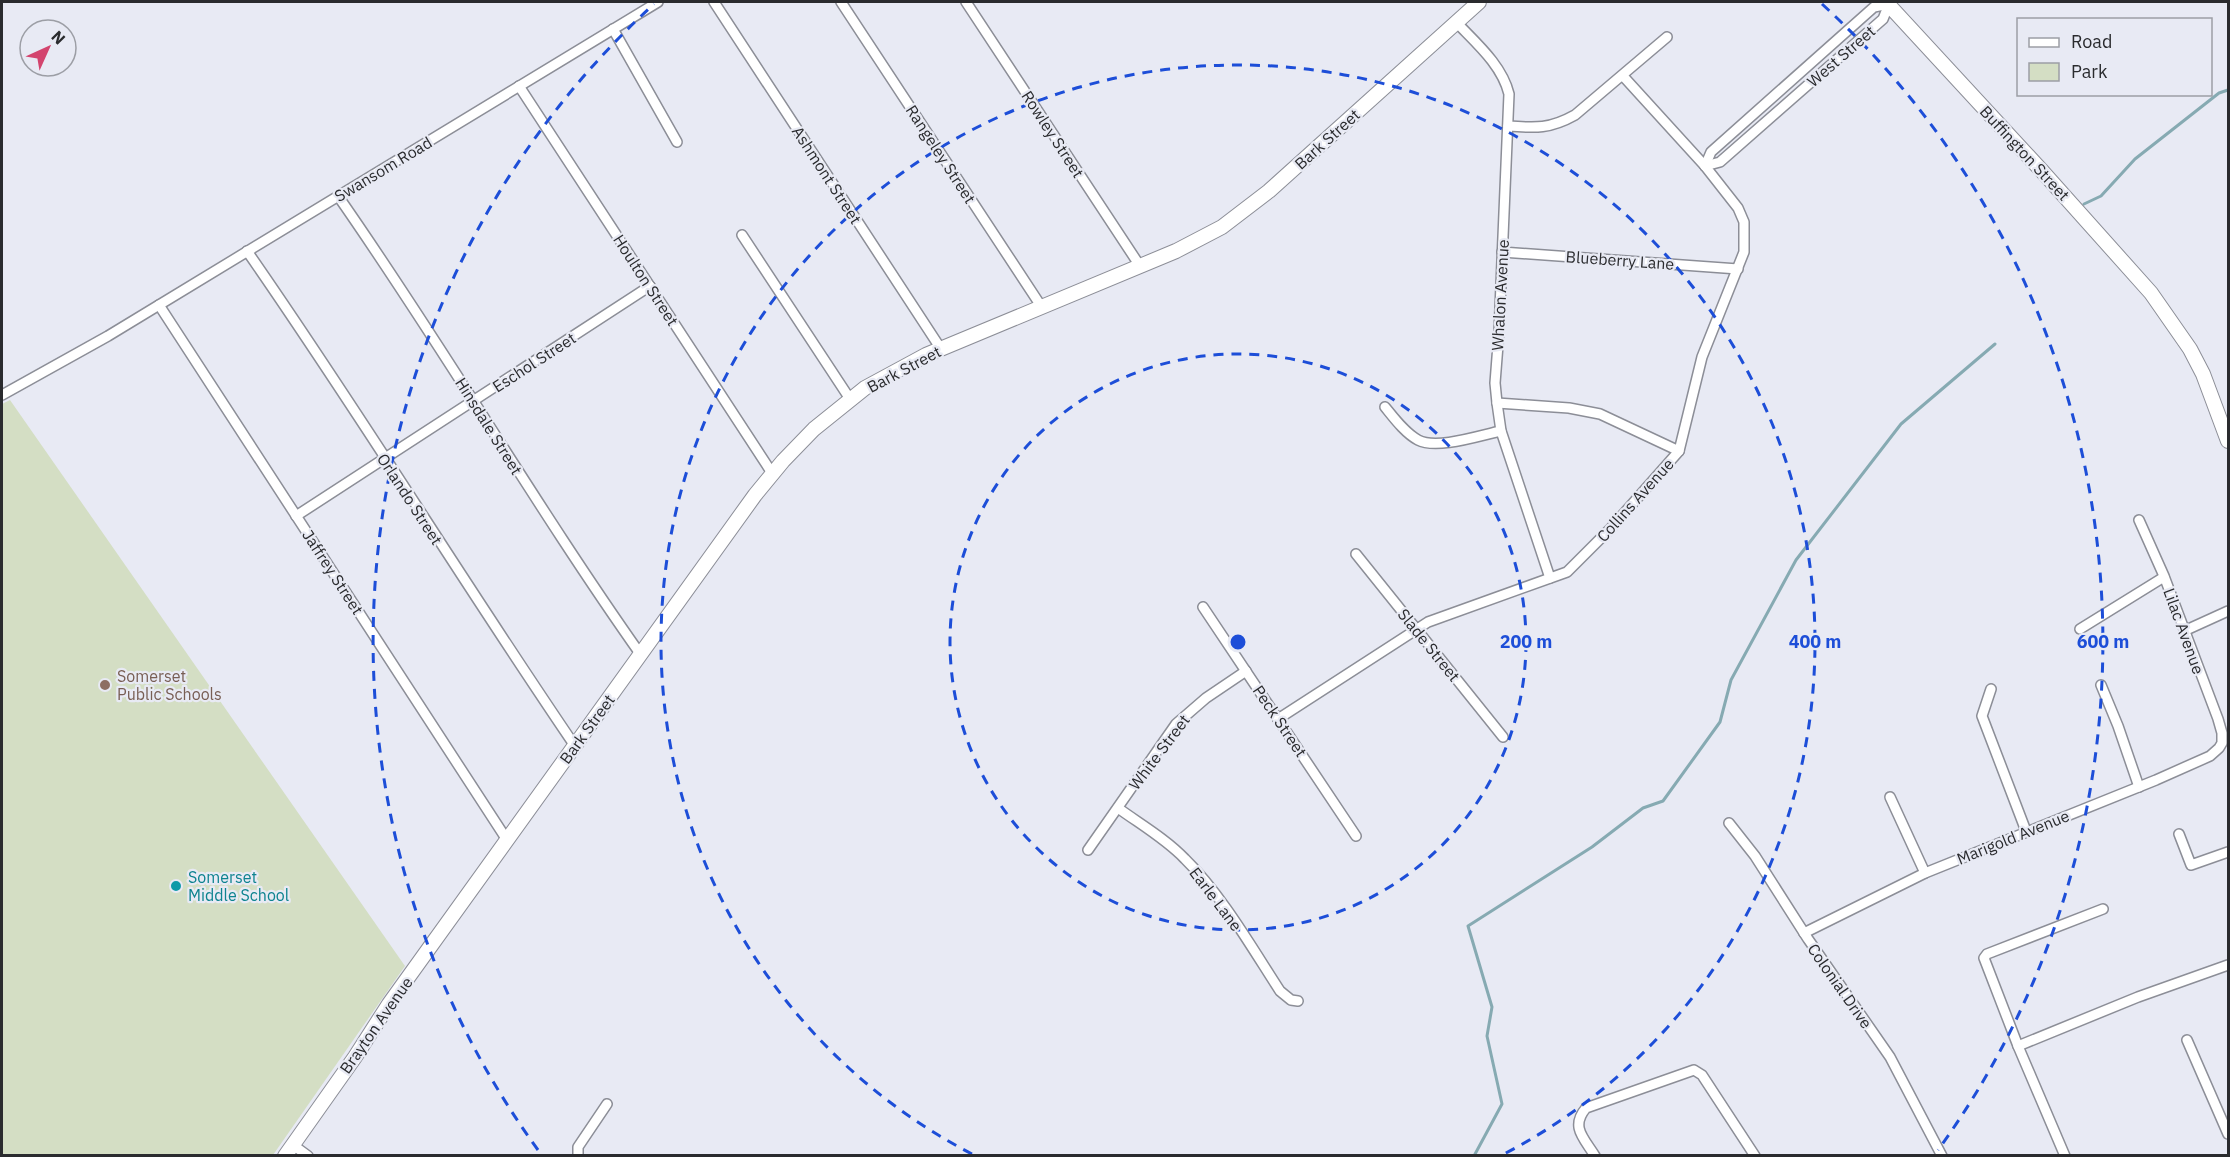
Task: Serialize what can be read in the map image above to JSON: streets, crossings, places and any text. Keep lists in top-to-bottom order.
{
  "streets": {
    "main road": ["Bark Street", "Buffington Street", "Brayton Avenue"],
    "street": [
      "West Street",
      "Rowley Street",
      "Rangeley Street",
      "Swansom Road",
      "Ashmont Street",
      "Blueberry Lane",
      "Houlton Street",
      "Whalon Avenue",
      "Eschol Street",
      "Hinsdale Street",
      "Orlando Street",
      "Collins Avenue",
      "Jaffrey Street",
      "Lilac Avenue",
      "Slade Street",
      "Peck Street",
      "White Street",
      "Marigold Avenue",
      "Earle Lane",
      "Colonial Drive"
    ]
  },
  "crossings": [
    ["West Street", "Buffington Street"],
    ["West Street", "Collins Avenue"],
    ["Rowley Street", "Bark Street"],
    ["Bark Street", "Rangeley Street"],
    ["Bark Street", "Ashmont Street"],
    ["Bark Street", "Houlton Street"],
    ["Bark Street", "Whalon Avenue"],
    ["Bark Street", "Hinsdale Street"],
    ["Bark Street", "Orlando Street"],
    ["Bark Street", "Jaffrey Street"],
    ["Bark Street", "Brayton Avenue"],
    ["Swansom Road", "Houlton Street"],
    ["Swansom Road", "Hinsdale Street"],
    ["Swansom Road", "Orlando Street"],
    ["Swansom Road", "Jaffrey Street"],
    ["Blueberry Lane", "Whalon Avenue"],
    ["Blueberry Lane", "Collins Avenue"],
    ["Houlton Street", "Eschol Street"],
    ["Whalon Avenue", "Collins Avenue"],
    ["Eschol Street", "Hinsdale Street"],
    ["Eschol Street", "Orlando Street"],
    ["Eschol Street", "Jaffrey Street"],
    ["Collins Avenue", "Slade Street"],
    ["Collins Avenue", "Peck Street"],
    ["Lilac Avenue", "Marigold Avenue"],
    ["Peck Street", "White Street"],
    ["White Street", "Earle Lane"],
    ["Marigold Avenue", "Colonial Drive"]
  ],
  "places": ["Somerset Public Schools", "Somerset Middle School"],
  "legend": ["Road", "Park"],
  "north": "top right",
  "rings": ["200 m", "400 m", "600 m"]
}
